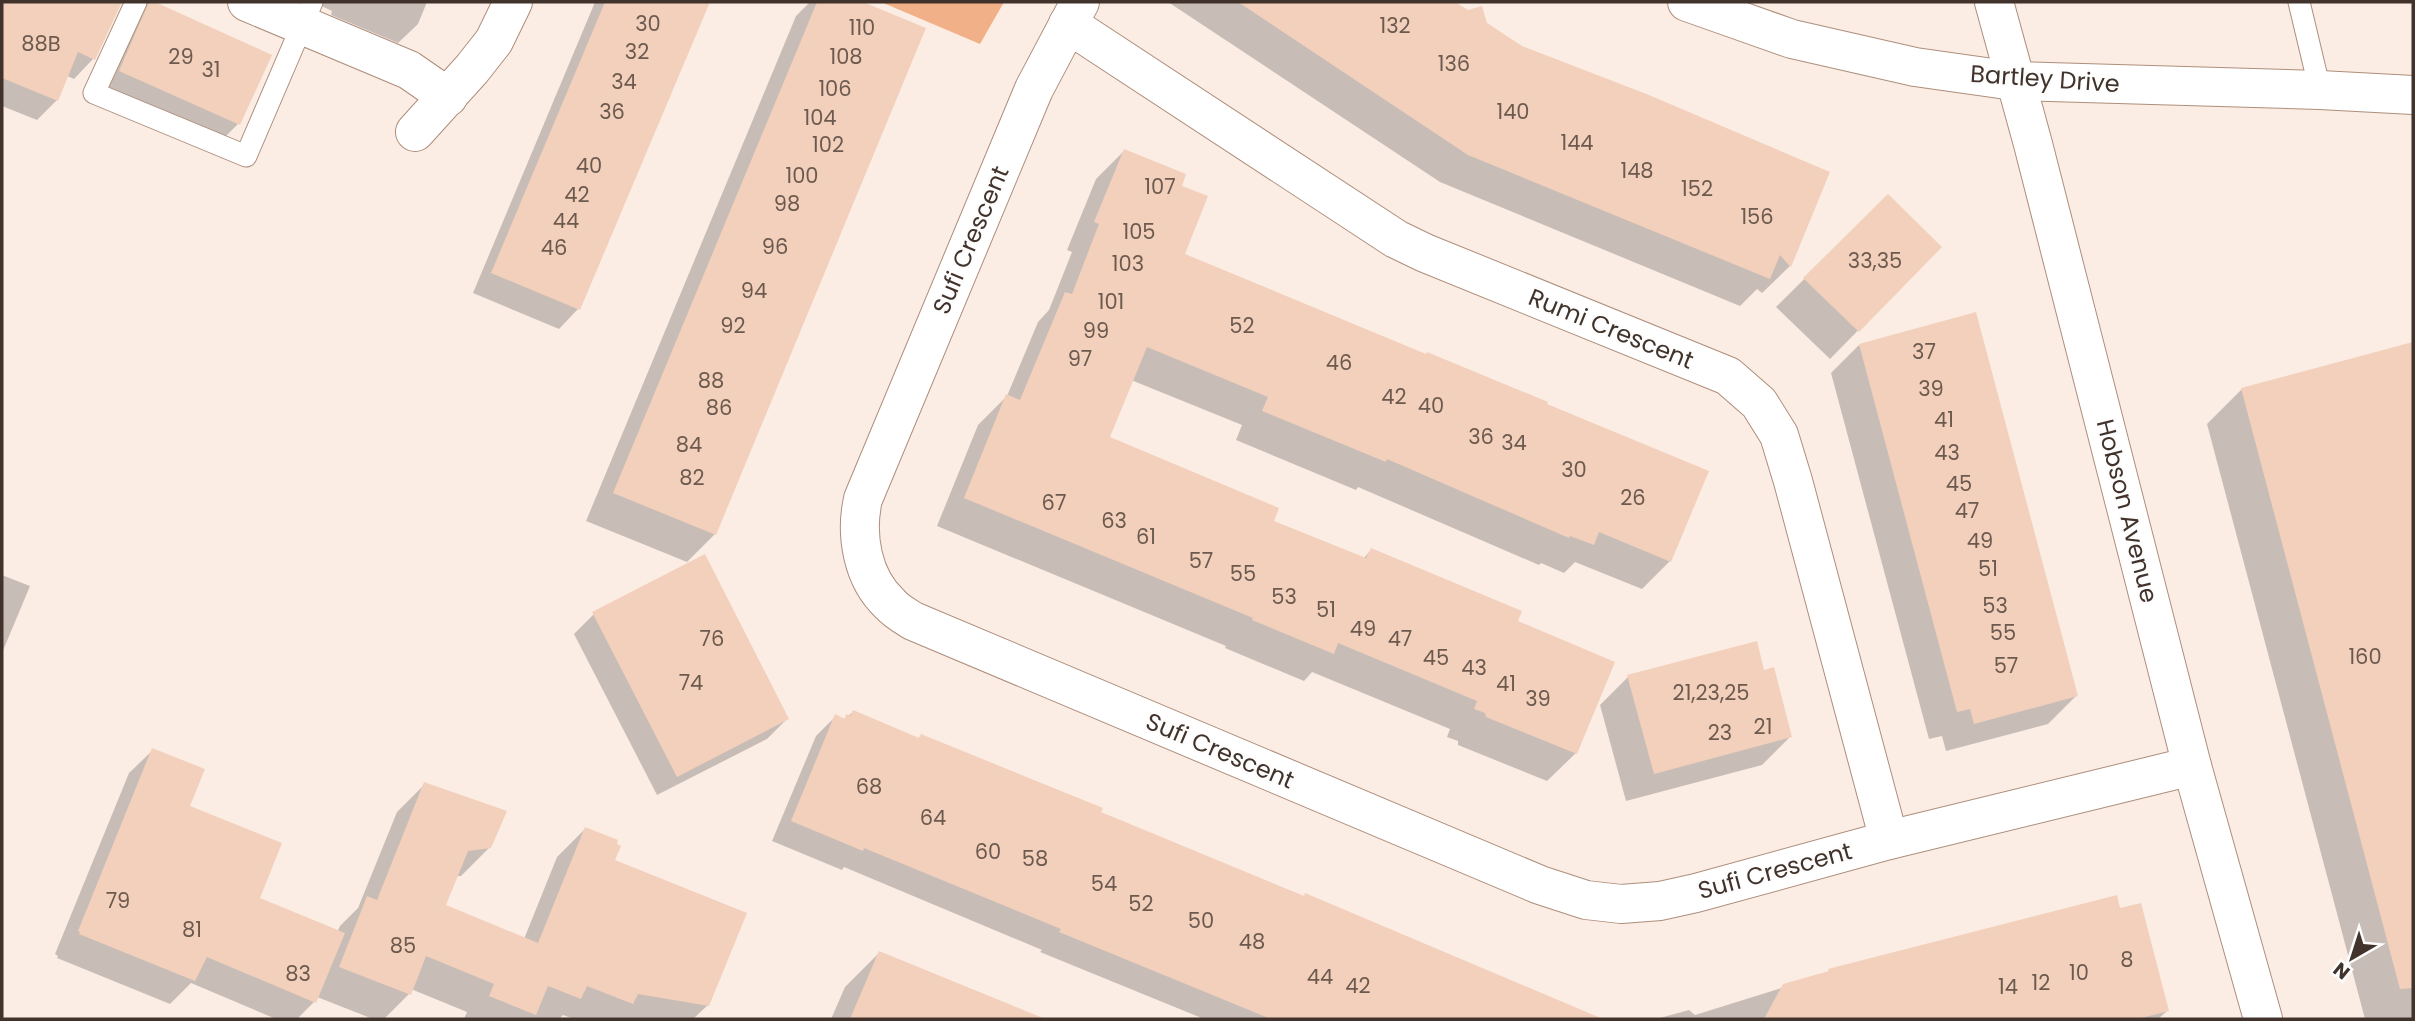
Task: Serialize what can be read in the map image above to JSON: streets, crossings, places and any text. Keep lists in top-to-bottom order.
{
  "streets": {
    "street": [
      "Bartley Drive",
      "Sufi Crescent",
      "Rumi Crescent",
      "Hobson Avenue"
    ]
  },
  "crossings": [
    ["Bartley Drive", "Hobson Avenue"],
    ["Sufi Crescent", "Rumi Crescent"],
    ["Sufi Crescent", "Hobson Avenue"]
  ],
  "house_numbers": [
    "30",
    "132",
    "110",
    "88B",
    "32",
    "29",
    "108",
    "136",
    "31",
    "34",
    "106",
    "36",
    "140",
    "104",
    "144",
    "102",
    "40",
    "148",
    "100",
    "107",
    "152",
    "42",
    "98",
    "156",
    "44",
    "105",
    "96",
    "46",
    "33,35",
    "103",
    "94",
    "101",
    "92",
    "52",
    "99",
    "37",
    "97",
    "46",
    "88",
    "39",
    "42",
    "40",
    "86",
    "41",
    "36",
    "34",
    "84",
    "43",
    "30",
    "82",
    "45",
    "26",
    "67",
    "47",
    "63",
    "61",
    "49",
    "57",
    "51",
    "55",
    "53",
    "53",
    "51",
    "49",
    "55",
    "76",
    "47",
    "160",
    "45",
    "57",
    "43",
    "74",
    "41",
    "21,23,25",
    "39",
    "21",
    "23",
    "68",
    "64",
    "60",
    "58",
    "54",
    "79",
    "52",
    "50",
    "81",
    "48",
    "85",
    "8",
    "10",
    "83",
    "44",
    "12",
    "42",
    "14"
  ],
  "north": "bottom left"
}
